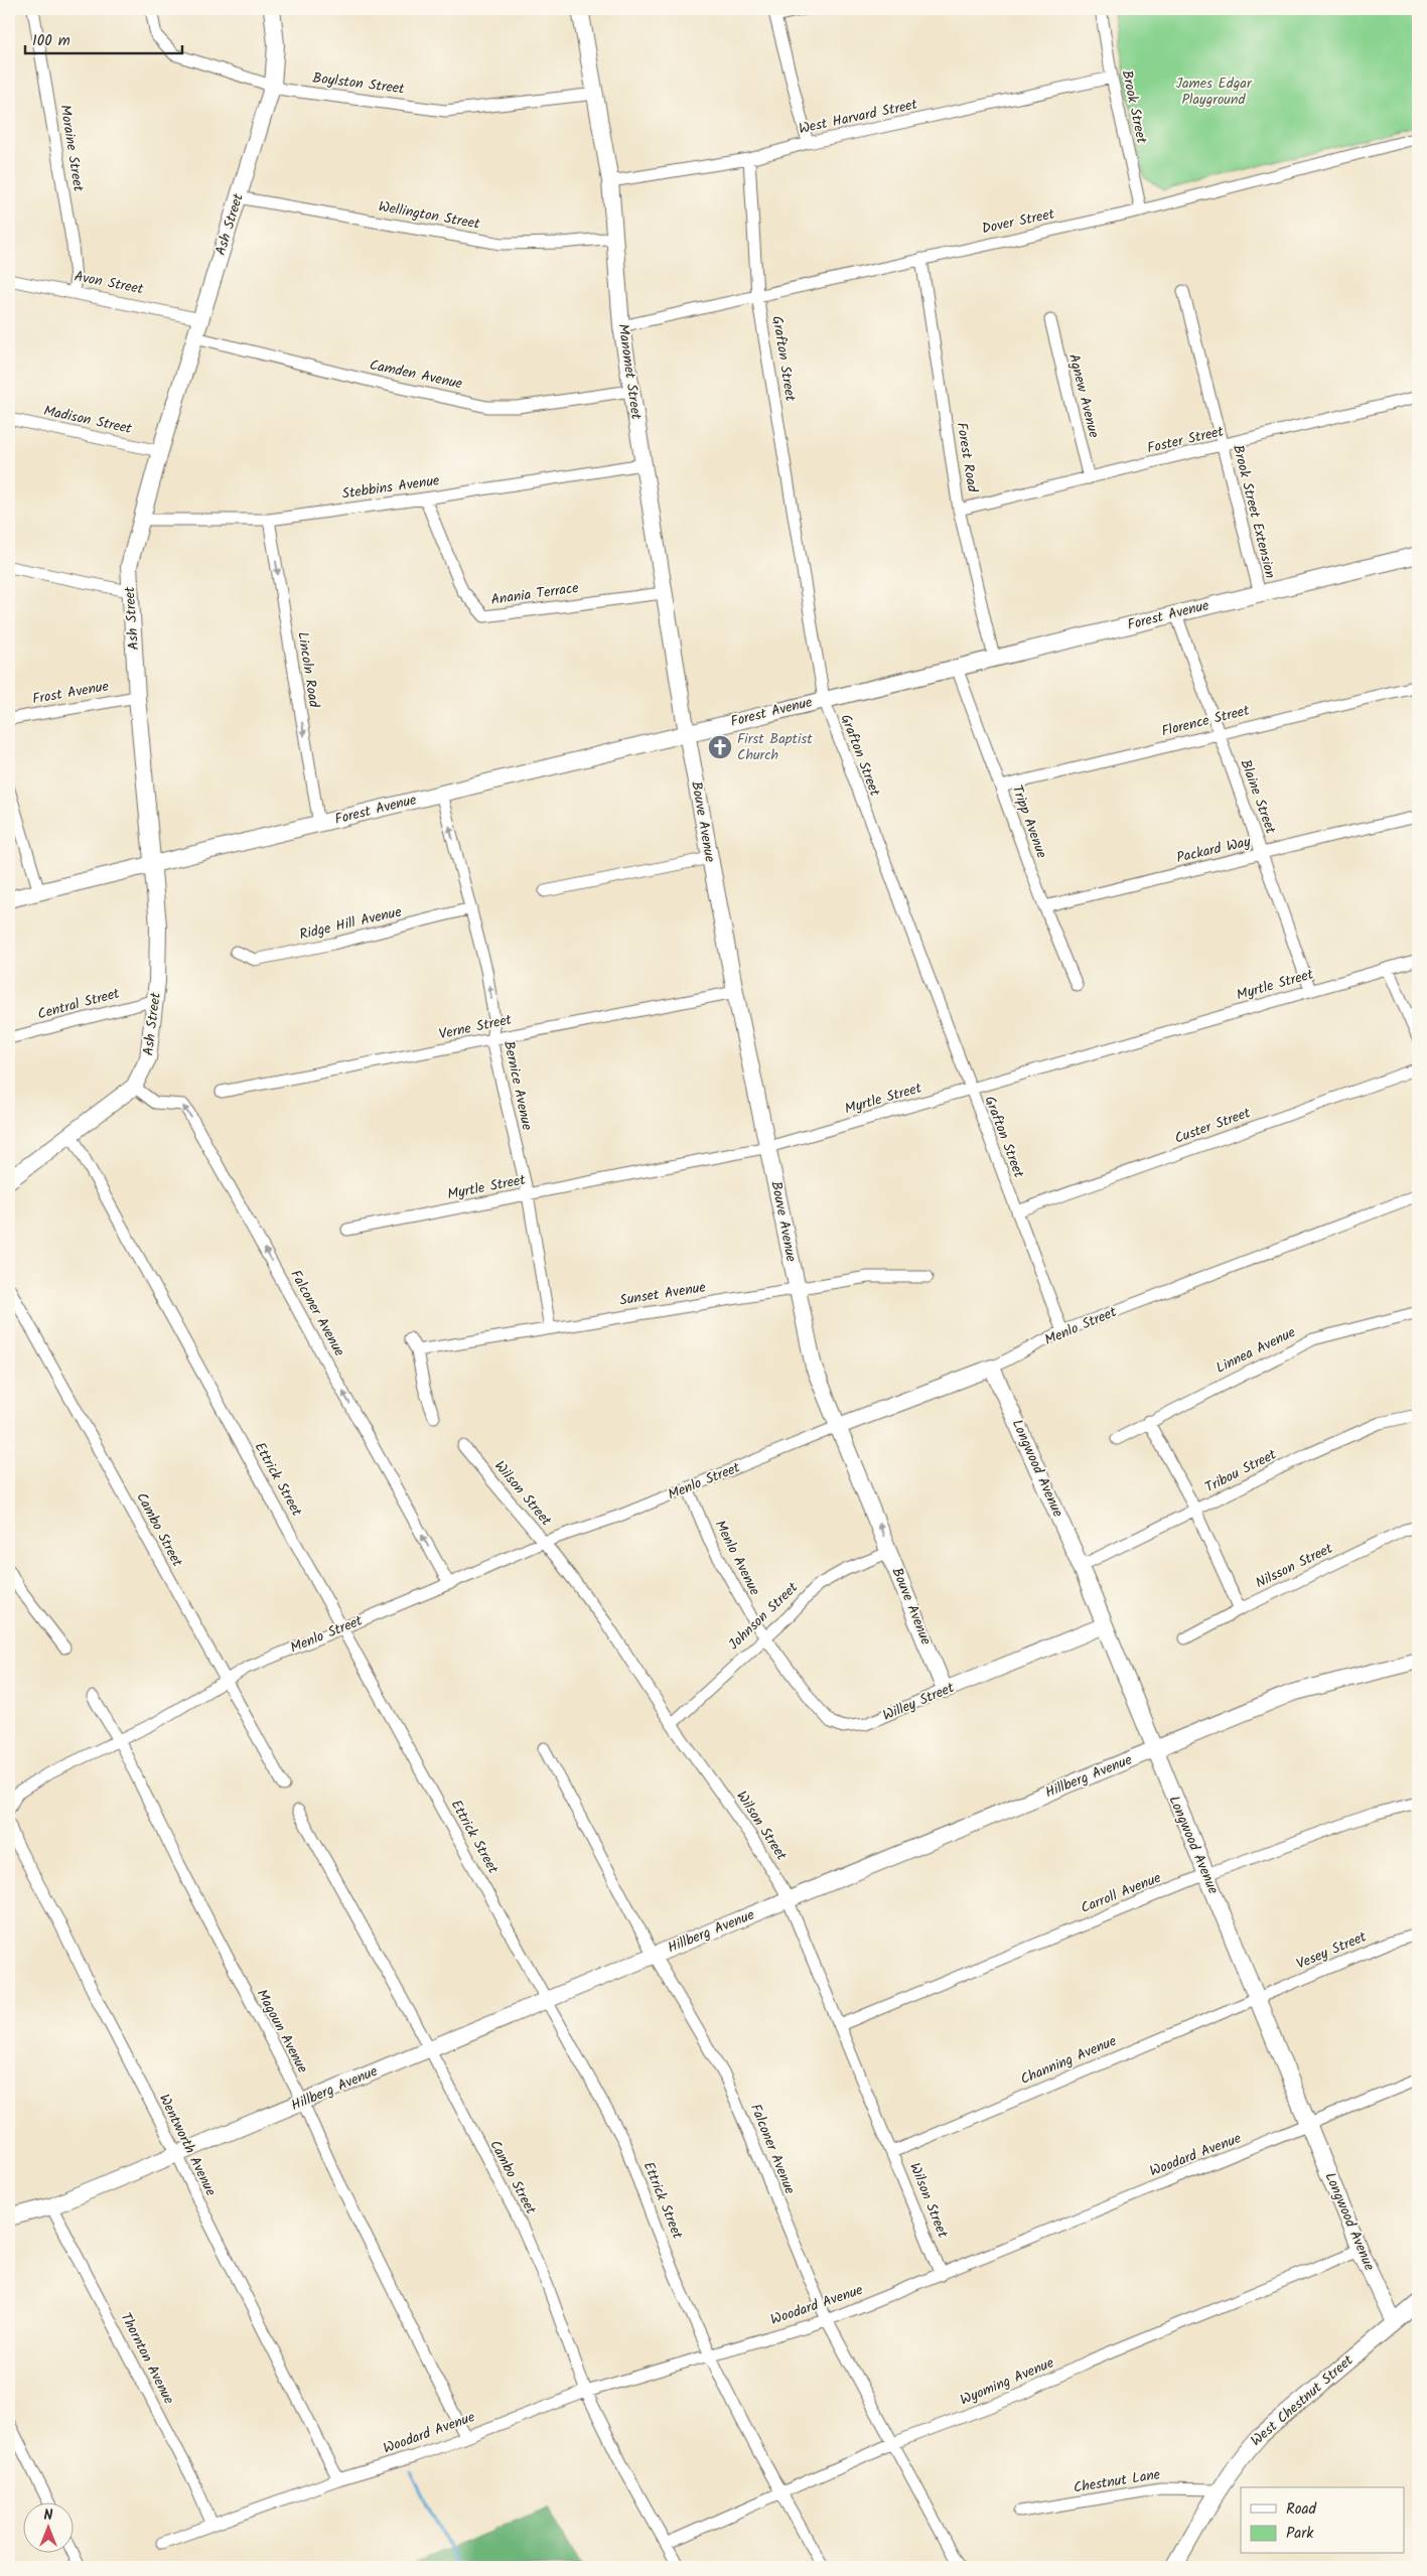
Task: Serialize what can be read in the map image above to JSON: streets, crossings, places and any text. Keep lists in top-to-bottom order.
{
  "streets": {
    "street": [
      "Boylston Street",
      "Brook Street",
      "West Harvard Street",
      "Moraine Street",
      "Wellington Street",
      "Dover Street",
      "Ash Street",
      "Avon Street",
      "Grafton Street",
      "Manomet Street",
      "Camden Avenue",
      "Agnew Avenue",
      "Madison Street",
      "Foster Street",
      "Forest Road",
      "Stebbins Avenue",
      "Brook Street Extension",
      "Anania Terrace",
      "Forest Avenue",
      "Lincoln Road",
      "Frost Avenue",
      "Florence Street",
      "Blaine Street",
      "Bouve Avenue",
      "Tripp Avenue",
      "Packard Way",
      "Ridge Hill Avenue",
      "Myrtle Street",
      "Central Street",
      "Verne Street",
      "Bernice Avenue",
      "Custer Street",
      "Sunset Avenue",
      "Falconer Avenue",
      "Menlo Street",
      "Linnea Avenue",
      "Longwood Avenue",
      "Tribou Street",
      "Ettrick Street",
      "Wilson Street",
      "Cambo Street",
      "Menlo Avenue",
      "Nilsson Street",
      "Johnson Street",
      "Willey Street",
      "Hillberg Avenue",
      "Carroll Avenue",
      "Vesey Street",
      "Magoun Avenue",
      "Channing Avenue",
      "Wentworth Avenue",
      "Woodard Avenue",
      "Thornton Avenue",
      "Wyoming Avenue",
      "West Chestnut Street",
      "Chestnut Lane"
    ]
  },
  "crossings": [
    ["Boylston Street", "Ash Street"],
    ["Boylston Street", "Manomet Street"],
    ["Brook Street", "West Harvard Street"],
    ["Brook Street", "Dover Street"],
    ["West Harvard Street", "Grafton Street"],
    ["West Harvard Street", "Manomet Street"],
    ["Moraine Street", "Avon Street"],
    ["Wellington Street", "Ash Street"],
    ["Wellington Street", "Manomet Street"],
    ["Dover Street", "Grafton Street"],
    ["Dover Street", "Manomet Street"],
    ["Dover Street", "Forest Road"],
    ["Ash Street", "Avon Street"],
    ["Ash Street", "Camden Avenue"],
    ["Ash Street", "Madison Street"],
    ["Ash Street", "Stebbins Avenue"],
    ["Ash Street", "Forest Avenue"],
    ["Ash Street", "Frost Avenue"],
    ["Ash Street", "Central Street"],
    ["Ash Street", "Falconer Avenue"],
    ["Ash Street", "Ettrick Street"],
    ["Grafton Street", "Forest Avenue"],
    ["Grafton Street", "Myrtle Street"],
    ["Grafton Street", "Custer Street"],
    ["Grafton Street", "Menlo Street"],
    ["Manomet Street", "Camden Avenue"],
    ["Manomet Street", "Stebbins Avenue"],
    ["Manomet Street", "Anania Terrace"],
    ["Manomet Street", "Forest Avenue"],
    ["Manomet Street", "Bouve Avenue"],
    ["Agnew Avenue", "Foster Street"],
    ["Foster Street", "Forest Road"],
    ["Foster Street", "Brook Street Extension"],
    ["Forest Road", "Forest Avenue"],
    ["Stebbins Avenue", "Anania Terrace"],
    ["Stebbins Avenue", "Lincoln Road"],
    ["Brook Street Extension", "Forest Avenue"],
    ["Forest Avenue", "Lincoln Road"],
    ["Forest Avenue", "Blaine Street"],
    ["Forest Avenue", "Bouve Avenue"],
    ["Forest Avenue", "Tripp Avenue"],
    ["Forest Avenue", "Bernice Avenue"],
    ["Florence Street", "Blaine Street"],
    ["Florence Street", "Tripp Avenue"],
    ["Blaine Street", "Packard Way"],
    ["Blaine Street", "Myrtle Street"],
    ["Bouve Avenue", "Myrtle Street"],
    ["Bouve Avenue", "Verne Street"],
    ["Bouve Avenue", "Sunset Avenue"],
    ["Bouve Avenue", "Menlo Street"],
    ["Bouve Avenue", "Johnson Street"],
    ["Bouve Avenue", "Willey Street"],
    ["Tripp Avenue", "Packard Way"],
    ["Ridge Hill Avenue", "Bernice Avenue"],
    ["Myrtle Street", "Bernice Avenue"],
    ["Verne Street", "Bernice Avenue"],
    ["Bernice Avenue", "Sunset Avenue"],
    ["Falconer Avenue", "Menlo Street"],
    ["Falconer Avenue", "Hillberg Avenue"],
    ["Falconer Avenue", "Woodard Avenue"],
    ["Falconer Avenue", "Wyoming Avenue"],
    ["Menlo Street", "Longwood Avenue"],
    ["Menlo Street", "Ettrick Street"],
    ["Menlo Street", "Wilson Street"],
    ["Menlo Street", "Cambo Street"],
    ["Menlo Street", "Menlo Avenue"],
    ["Menlo Street", "Magoun Avenue"],
    ["Longwood Avenue", "Tribou Street"],
    ["Longwood Avenue", "Willey Street"],
    ["Longwood Avenue", "Hillberg Avenue"],
    ["Longwood Avenue", "Carroll Avenue"],
    ["Longwood Avenue", "Vesey Street"],
    ["Longwood Avenue", "Channing Avenue"],
    ["Longwood Avenue", "Woodard Avenue"],
    ["Longwood Avenue", "Wyoming Avenue"],
    ["Longwood Avenue", "West Chestnut Street"],
    ["Ettrick Street", "Hillberg Avenue"],
    ["Ettrick Street", "Woodard Avenue"],
    ["Ettrick Street", "Wyoming Avenue"],
    ["Wilson Street", "Johnson Street"],
    ["Wilson Street", "Hillberg Avenue"],
    ["Wilson Street", "Carroll Avenue"],
    ["Wilson Street", "Channing Avenue"],
    ["Wilson Street", "Woodard Avenue"],
    ["Cambo Street", "Hillberg Avenue"],
    ["Cambo Street", "Woodard Avenue"],
    ["Cambo Street", "Wyoming Avenue"],
    ["Menlo Avenue", "Johnson Street"],
    ["Menlo Avenue", "Willey Street"],
    ["Johnson Street", "Willey Street"],
    ["Hillberg Avenue", "Magoun Avenue"],
    ["Hillberg Avenue", "Wentworth Avenue"],
    ["Hillberg Avenue", "Thornton Avenue"],
    ["Vesey Street", "Channing Avenue"],
    ["Magoun Avenue", "Woodard Avenue"],
    ["Wentworth Avenue", "Woodard Avenue"],
    ["Woodard Avenue", "Thornton Avenue"],
    ["West Chestnut Street", "Chestnut Lane"]
  ],
  "one_way": ["Lincoln Road", "Bernice Avenue", "Falconer Avenue"],
  "parks": ["James Edgar Playground"],
  "places": {
    "church": ["First Baptist Church"]
  },
  "legend": ["Road", "Park"],
  "scale_bar": "100 m",
  "north": "top"
}
